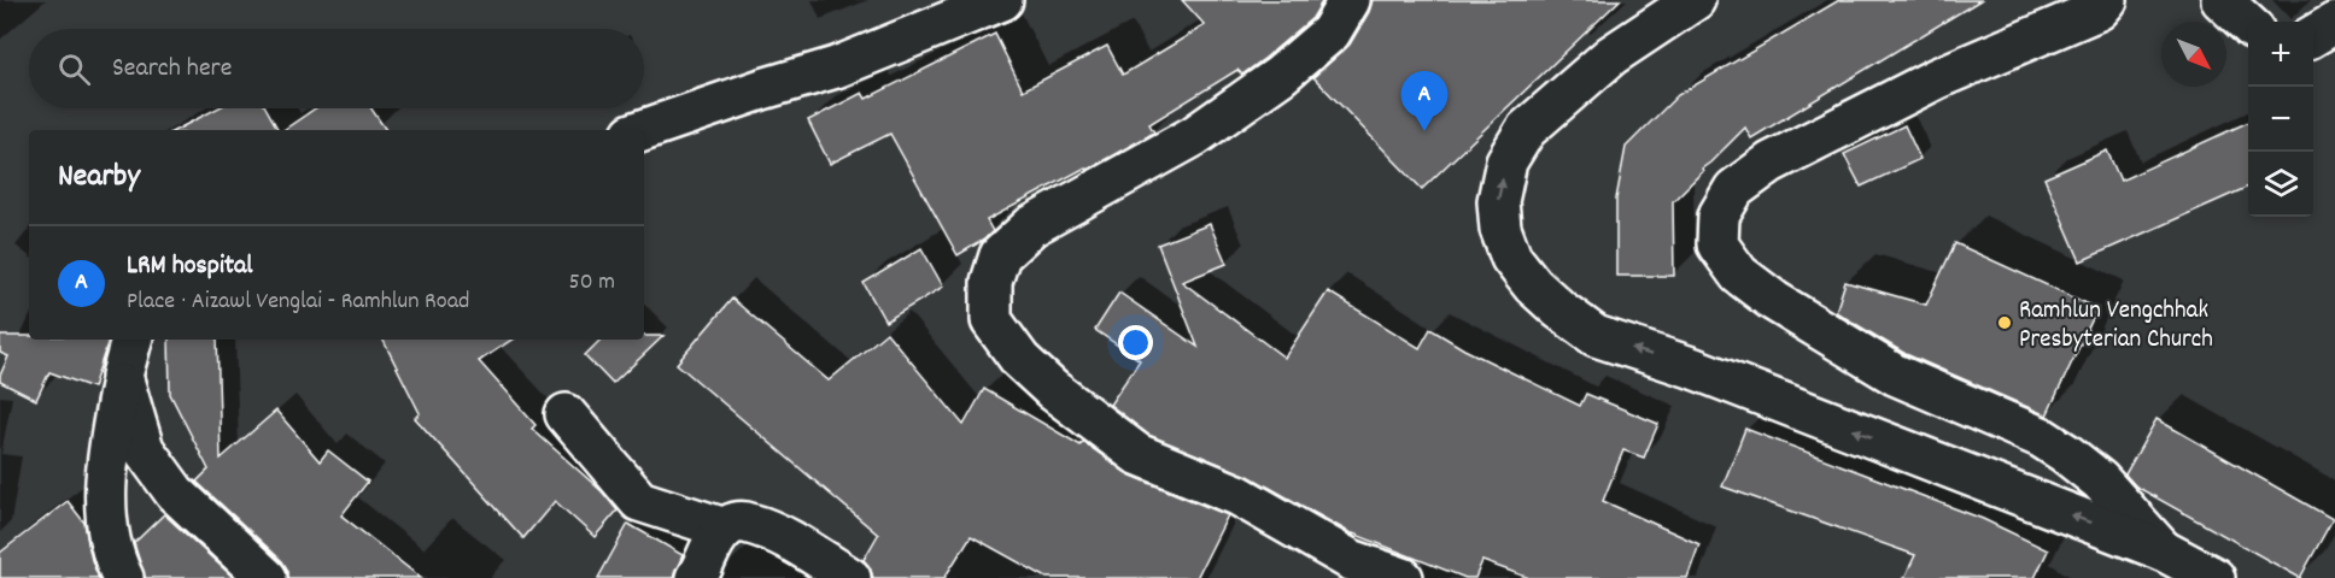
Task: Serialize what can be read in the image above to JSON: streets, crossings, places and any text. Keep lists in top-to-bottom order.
{
  "places": ["Ramhlun Vengchhak Presbyterian Church"],
  "north": "bottom right",
  "page": {
    "map_buttons": ["+", "−"],
    "search": "Search here",
    "pins": "A",
    "heading": "Nearby",
    "list": [
      {
        "mark": "A",
        "name": "LRM hospital",
        "note": "Place · Aizawl Venglai - Ramhlun Road",
        "value": "50 m"
      }
    ]
  }
}
